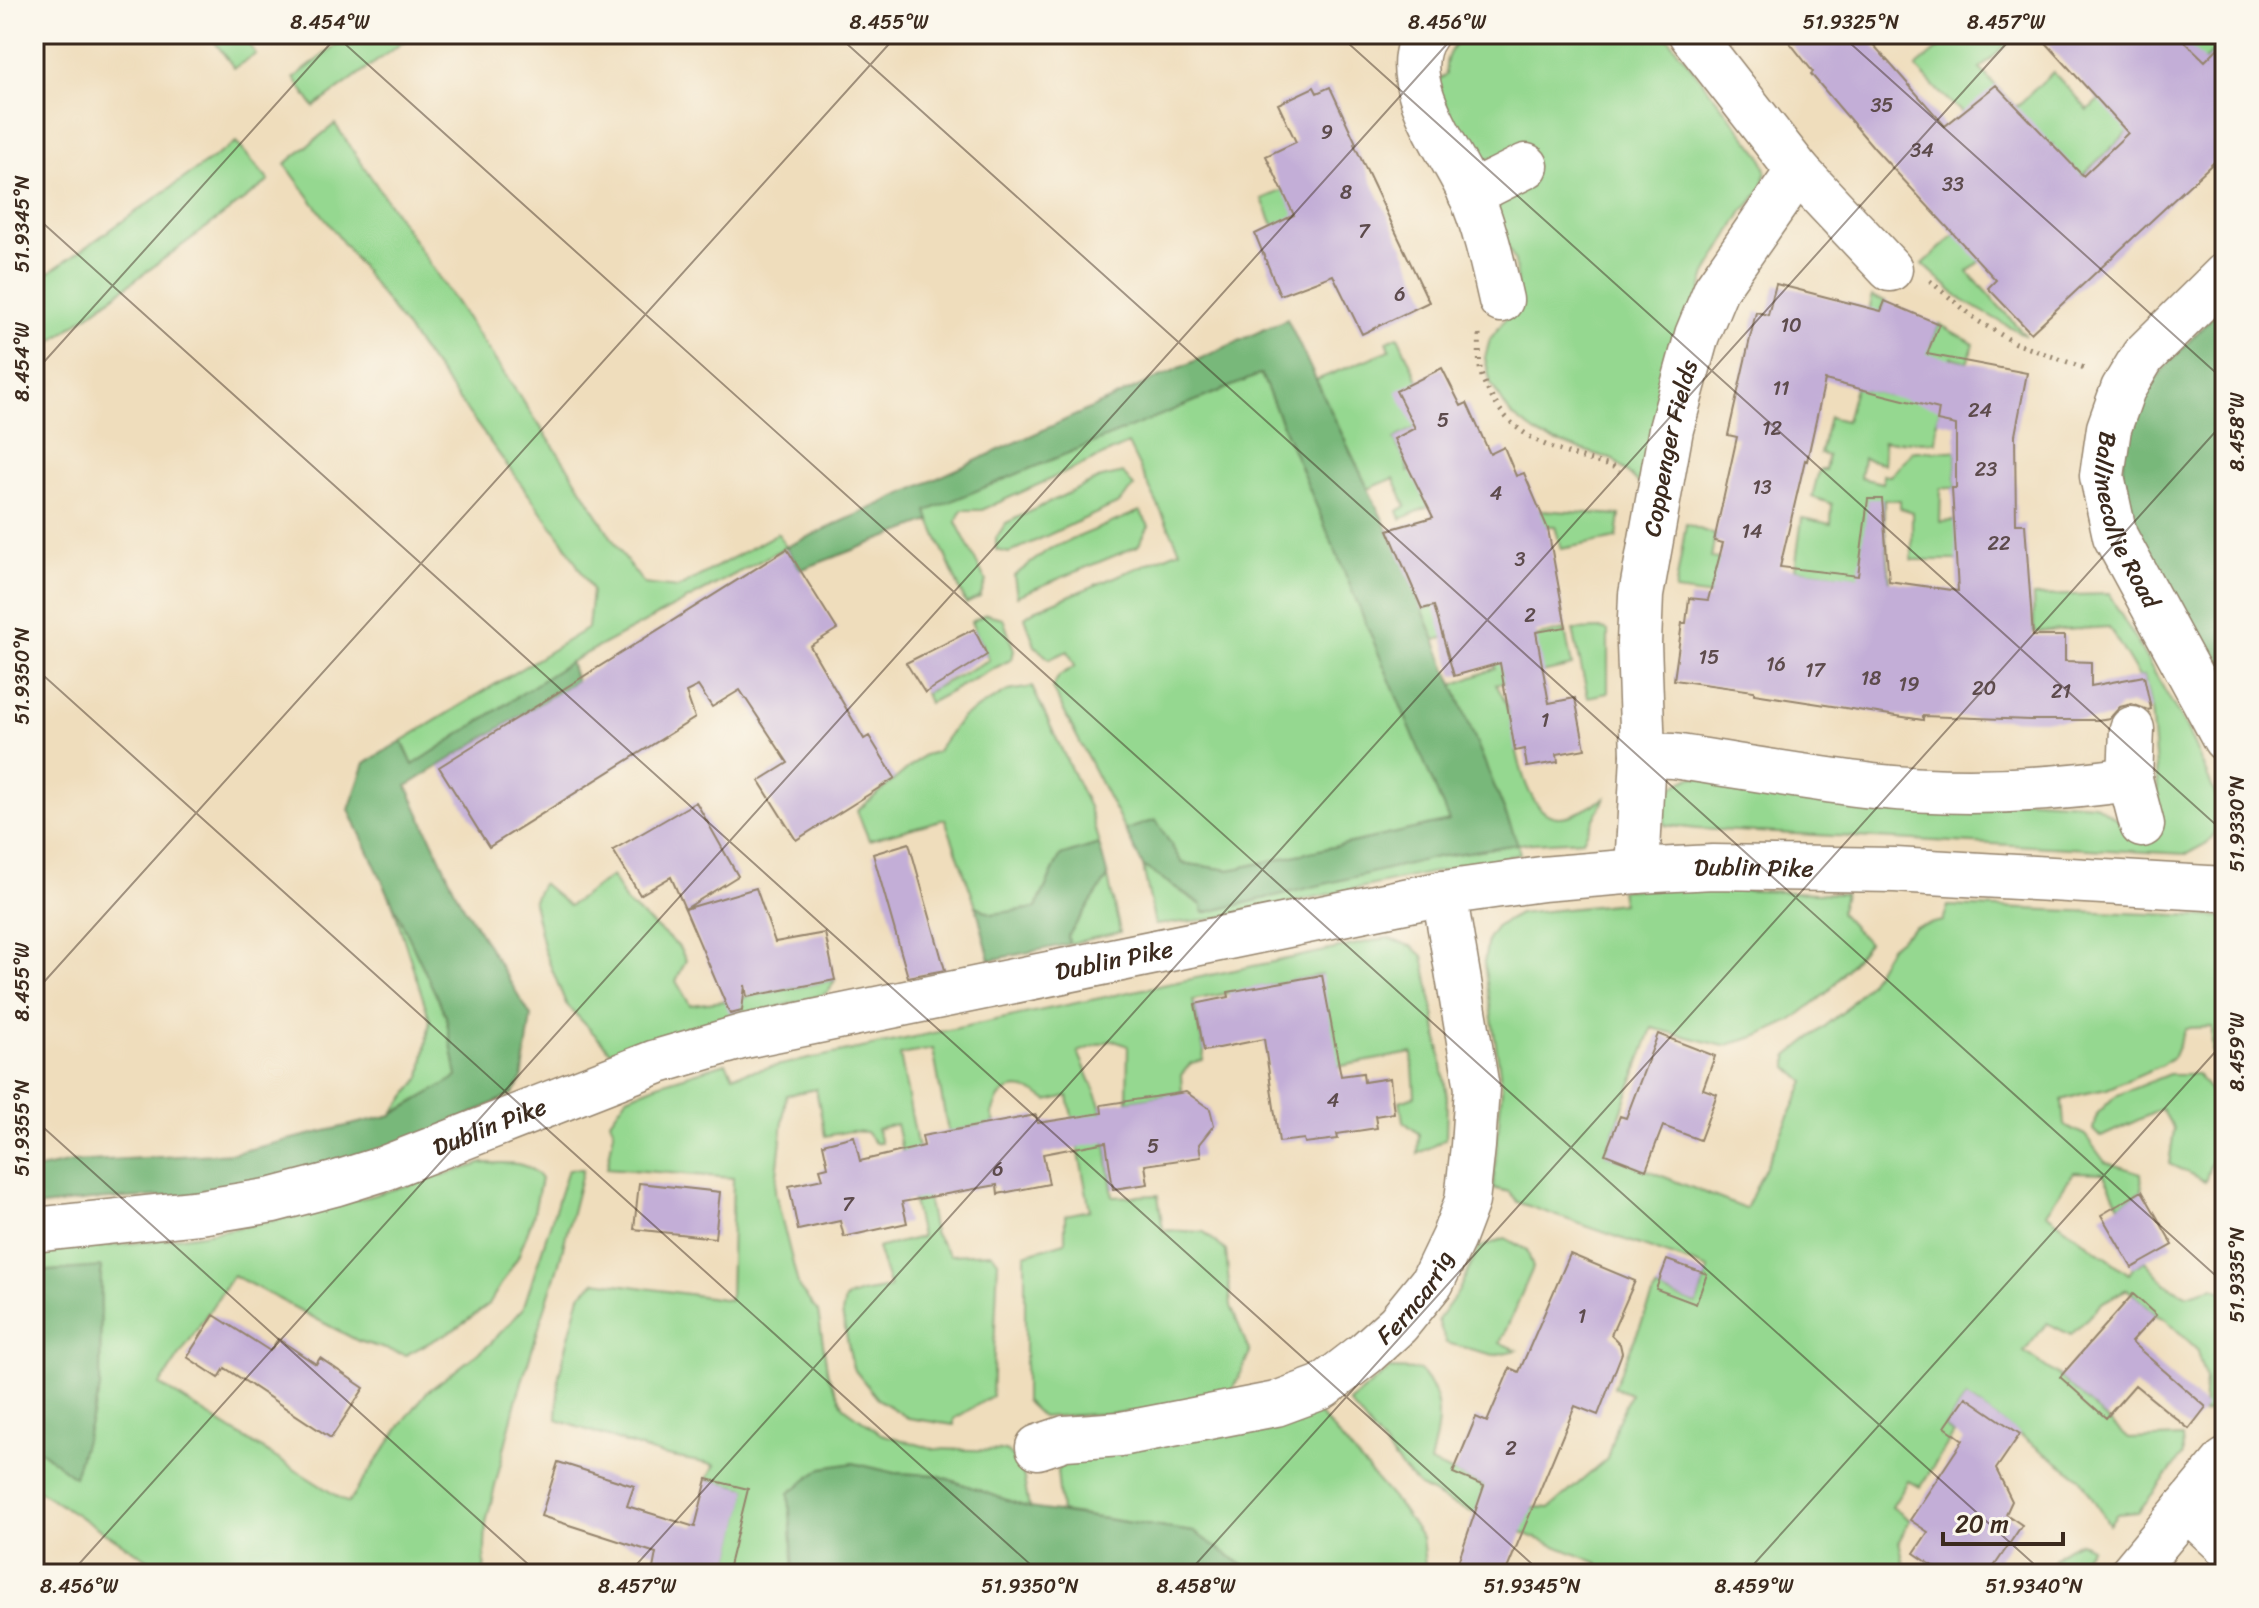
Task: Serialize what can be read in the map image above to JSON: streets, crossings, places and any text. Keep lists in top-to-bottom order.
{
  "streets": {
    "street": [
      "Coppenger Fields",
      "Ballinecollie Road",
      "Dublin Pike",
      "Ferncarrig"
    ]
  },
  "crossings": [
    ["Coppenger Fields", "Dublin Pike"],
    ["Dublin Pike", "Ferncarrig"]
  ],
  "house_numbers": [
    "35",
    "9",
    "34",
    "33",
    "8",
    "7",
    "6",
    "10",
    "11",
    "24",
    "5",
    "12",
    "23",
    "13",
    "4",
    "14",
    "22",
    "3",
    "2",
    "15",
    "16",
    "17",
    "18",
    "19",
    "20",
    "21",
    "1",
    "4",
    "5",
    "6",
    "7",
    "1",
    "2"
  ],
  "scale_bar": "20 m",
  "coordinates": [
    "8.454°W",
    "8.455°W",
    "8.456°W",
    "51.9325°N",
    "8.457°W",
    "51.9345°N",
    "8.458°W",
    "51.9350°N",
    "51.9330°N",
    "8.459°W",
    "51.9355°N",
    "51.9335°N",
    "51.9340°N"
  ]
}
